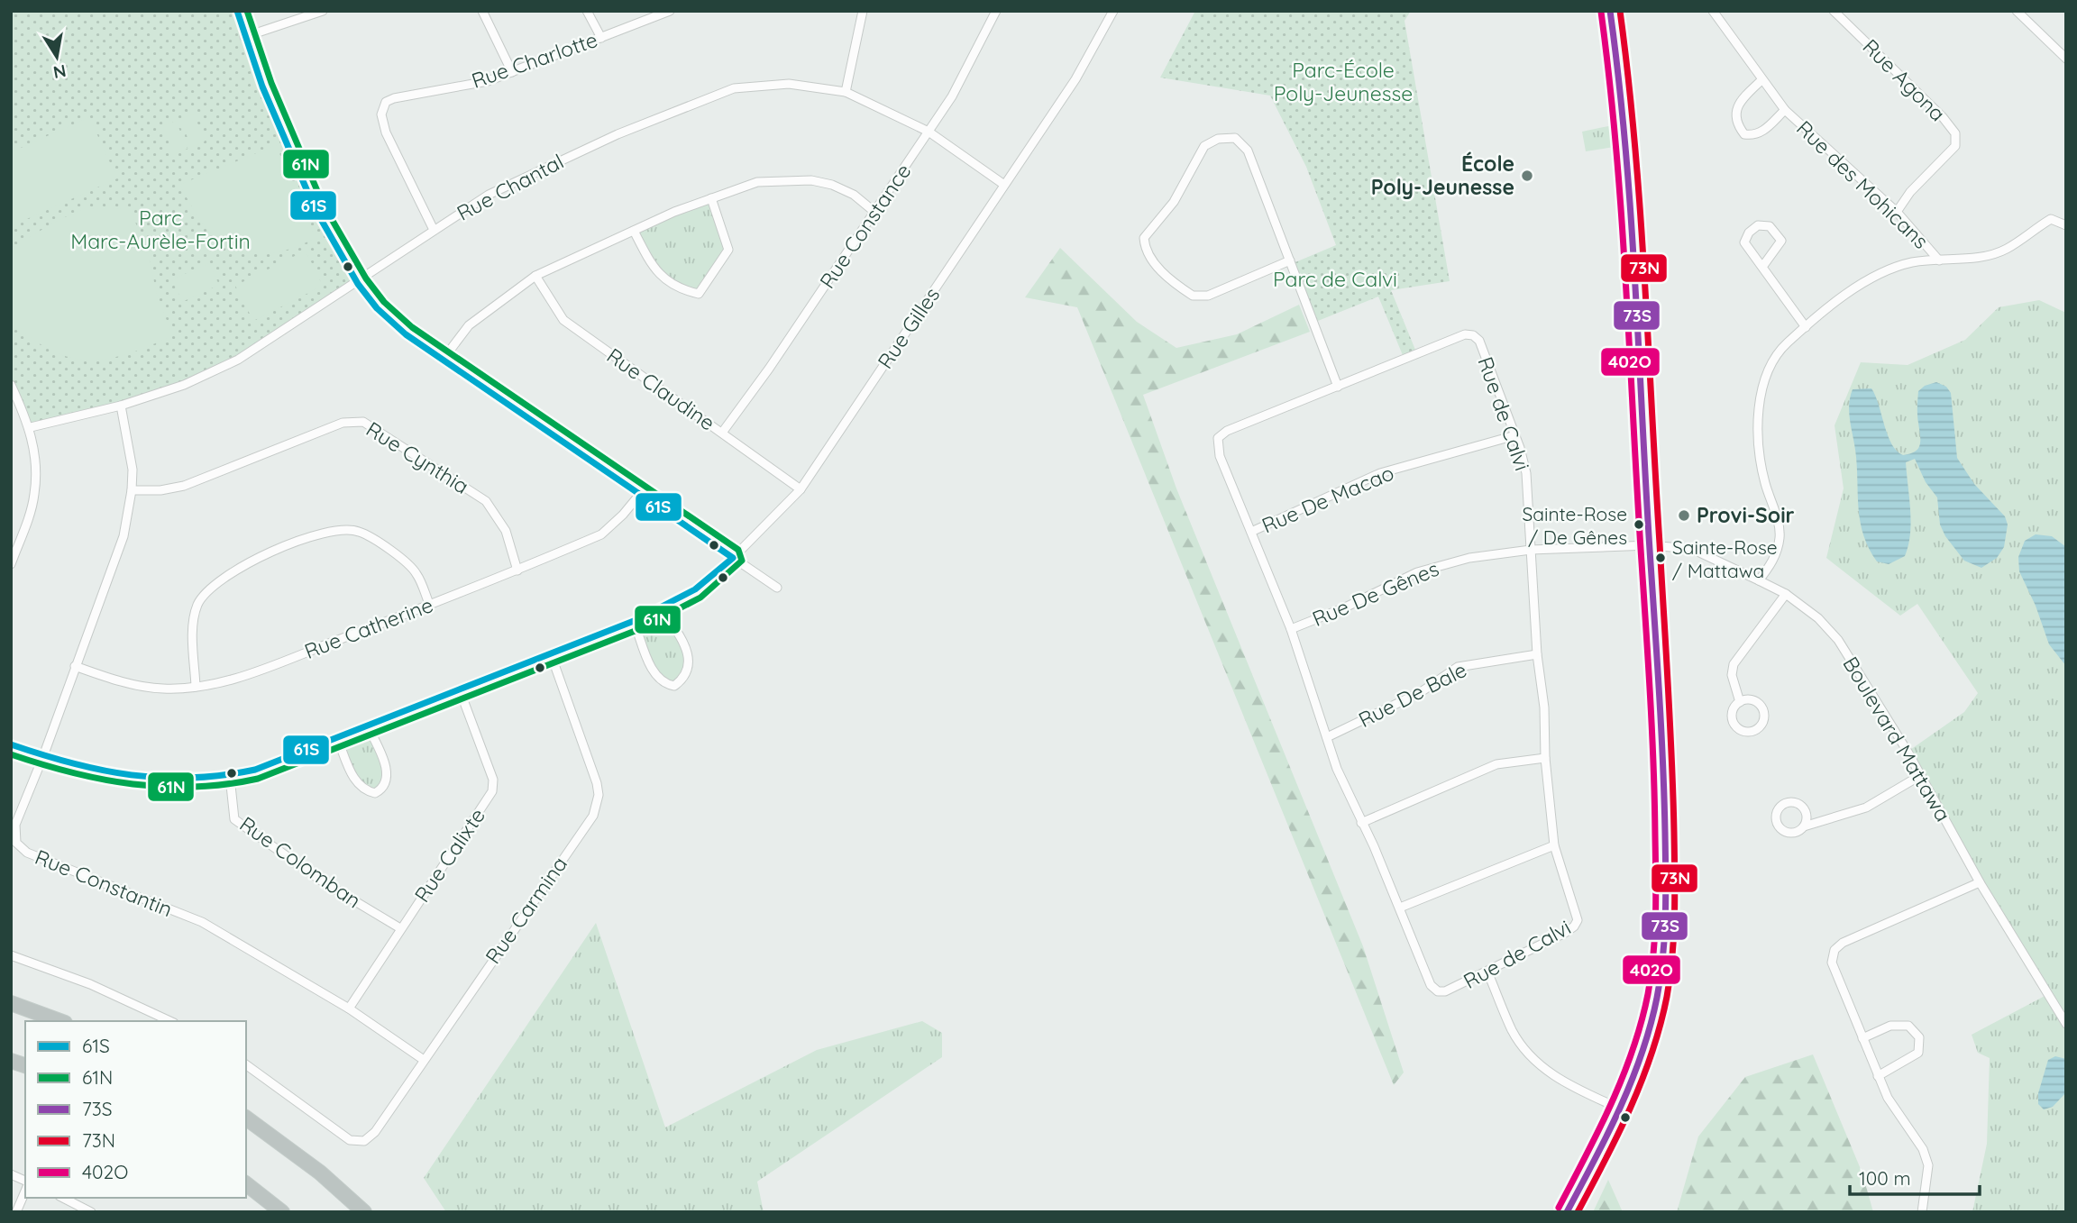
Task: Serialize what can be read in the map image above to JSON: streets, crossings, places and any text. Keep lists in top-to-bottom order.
{
  "streets": {
    "street": [
      "Rue Charlotte",
      "Rue Agona",
      "Rue des Mohicans",
      "Rue Chantal",
      "Rue Constance",
      "Rue Gilles",
      "Rue Claudine",
      "Rue de Calvi",
      "Rue Cynthia",
      "Rue De Macao",
      "Rue De Gênes",
      "Rue Catherine",
      "Rue De Bale",
      "Boulevard Mattawa",
      "Rue Calixte",
      "Rue Colomban",
      "Rue Constantin",
      "Rue Carmina"
    ]
  },
  "crossings": [
    ["Rue Charlotte", "Rue Chantal"],
    ["Rue Agona", "Rue des Mohicans"],
    ["Rue Chantal", "Rue Constance"],
    ["Rue Chantal", "Rue Gilles"],
    ["Rue Chantal", "Rue Constantin"],
    ["Rue Constance", "Rue Claudine"],
    ["Rue Gilles", "Rue Claudine"],
    ["Rue Gilles", "Rue Calixte"],
    ["Rue Gilles", "Rue Colomban"],
    ["Rue Gilles", "Rue Constantin"],
    ["Rue Gilles", "Rue Carmina"],
    ["Rue de Calvi", "Rue De Macao"],
    ["Rue de Calvi", "Rue De Gênes"],
    ["Rue de Calvi", "Rue De Bale"],
    ["Rue Cynthia", "Rue Catherine"],
    ["Rue Cynthia", "Rue Constantin"],
    ["Rue De Gênes", "Boulevard Mattawa"],
    ["Rue Catherine", "Rue Constantin"],
    ["Rue Calixte", "Rue Colomban"],
    ["Rue Calixte", "Rue Constantin"],
    ["Rue Constantin", "Rue Carmina"]
  ],
  "parks": ["Parc-École Poly-Jeunesse", "Parc Marc-Aurèle-Fortin", "Parc de Calvi"],
  "places": [
    "École Poly-Jeunesse",
    "Provi-Soir",
    "Sainte-Rose / De Gênes",
    "Sainte-Rose / Mattawa"
  ],
  "lines": [
    "transit line 61S",
    "transit line 61N",
    "transit line 73S",
    "transit line 73N",
    "transit line 402O"
  ],
  "legend": [
    "61S",
    "61N",
    "73S",
    "73N",
    "402O"
  ],
  "scale_bar": "100 m",
  "north": "bottom"
}
